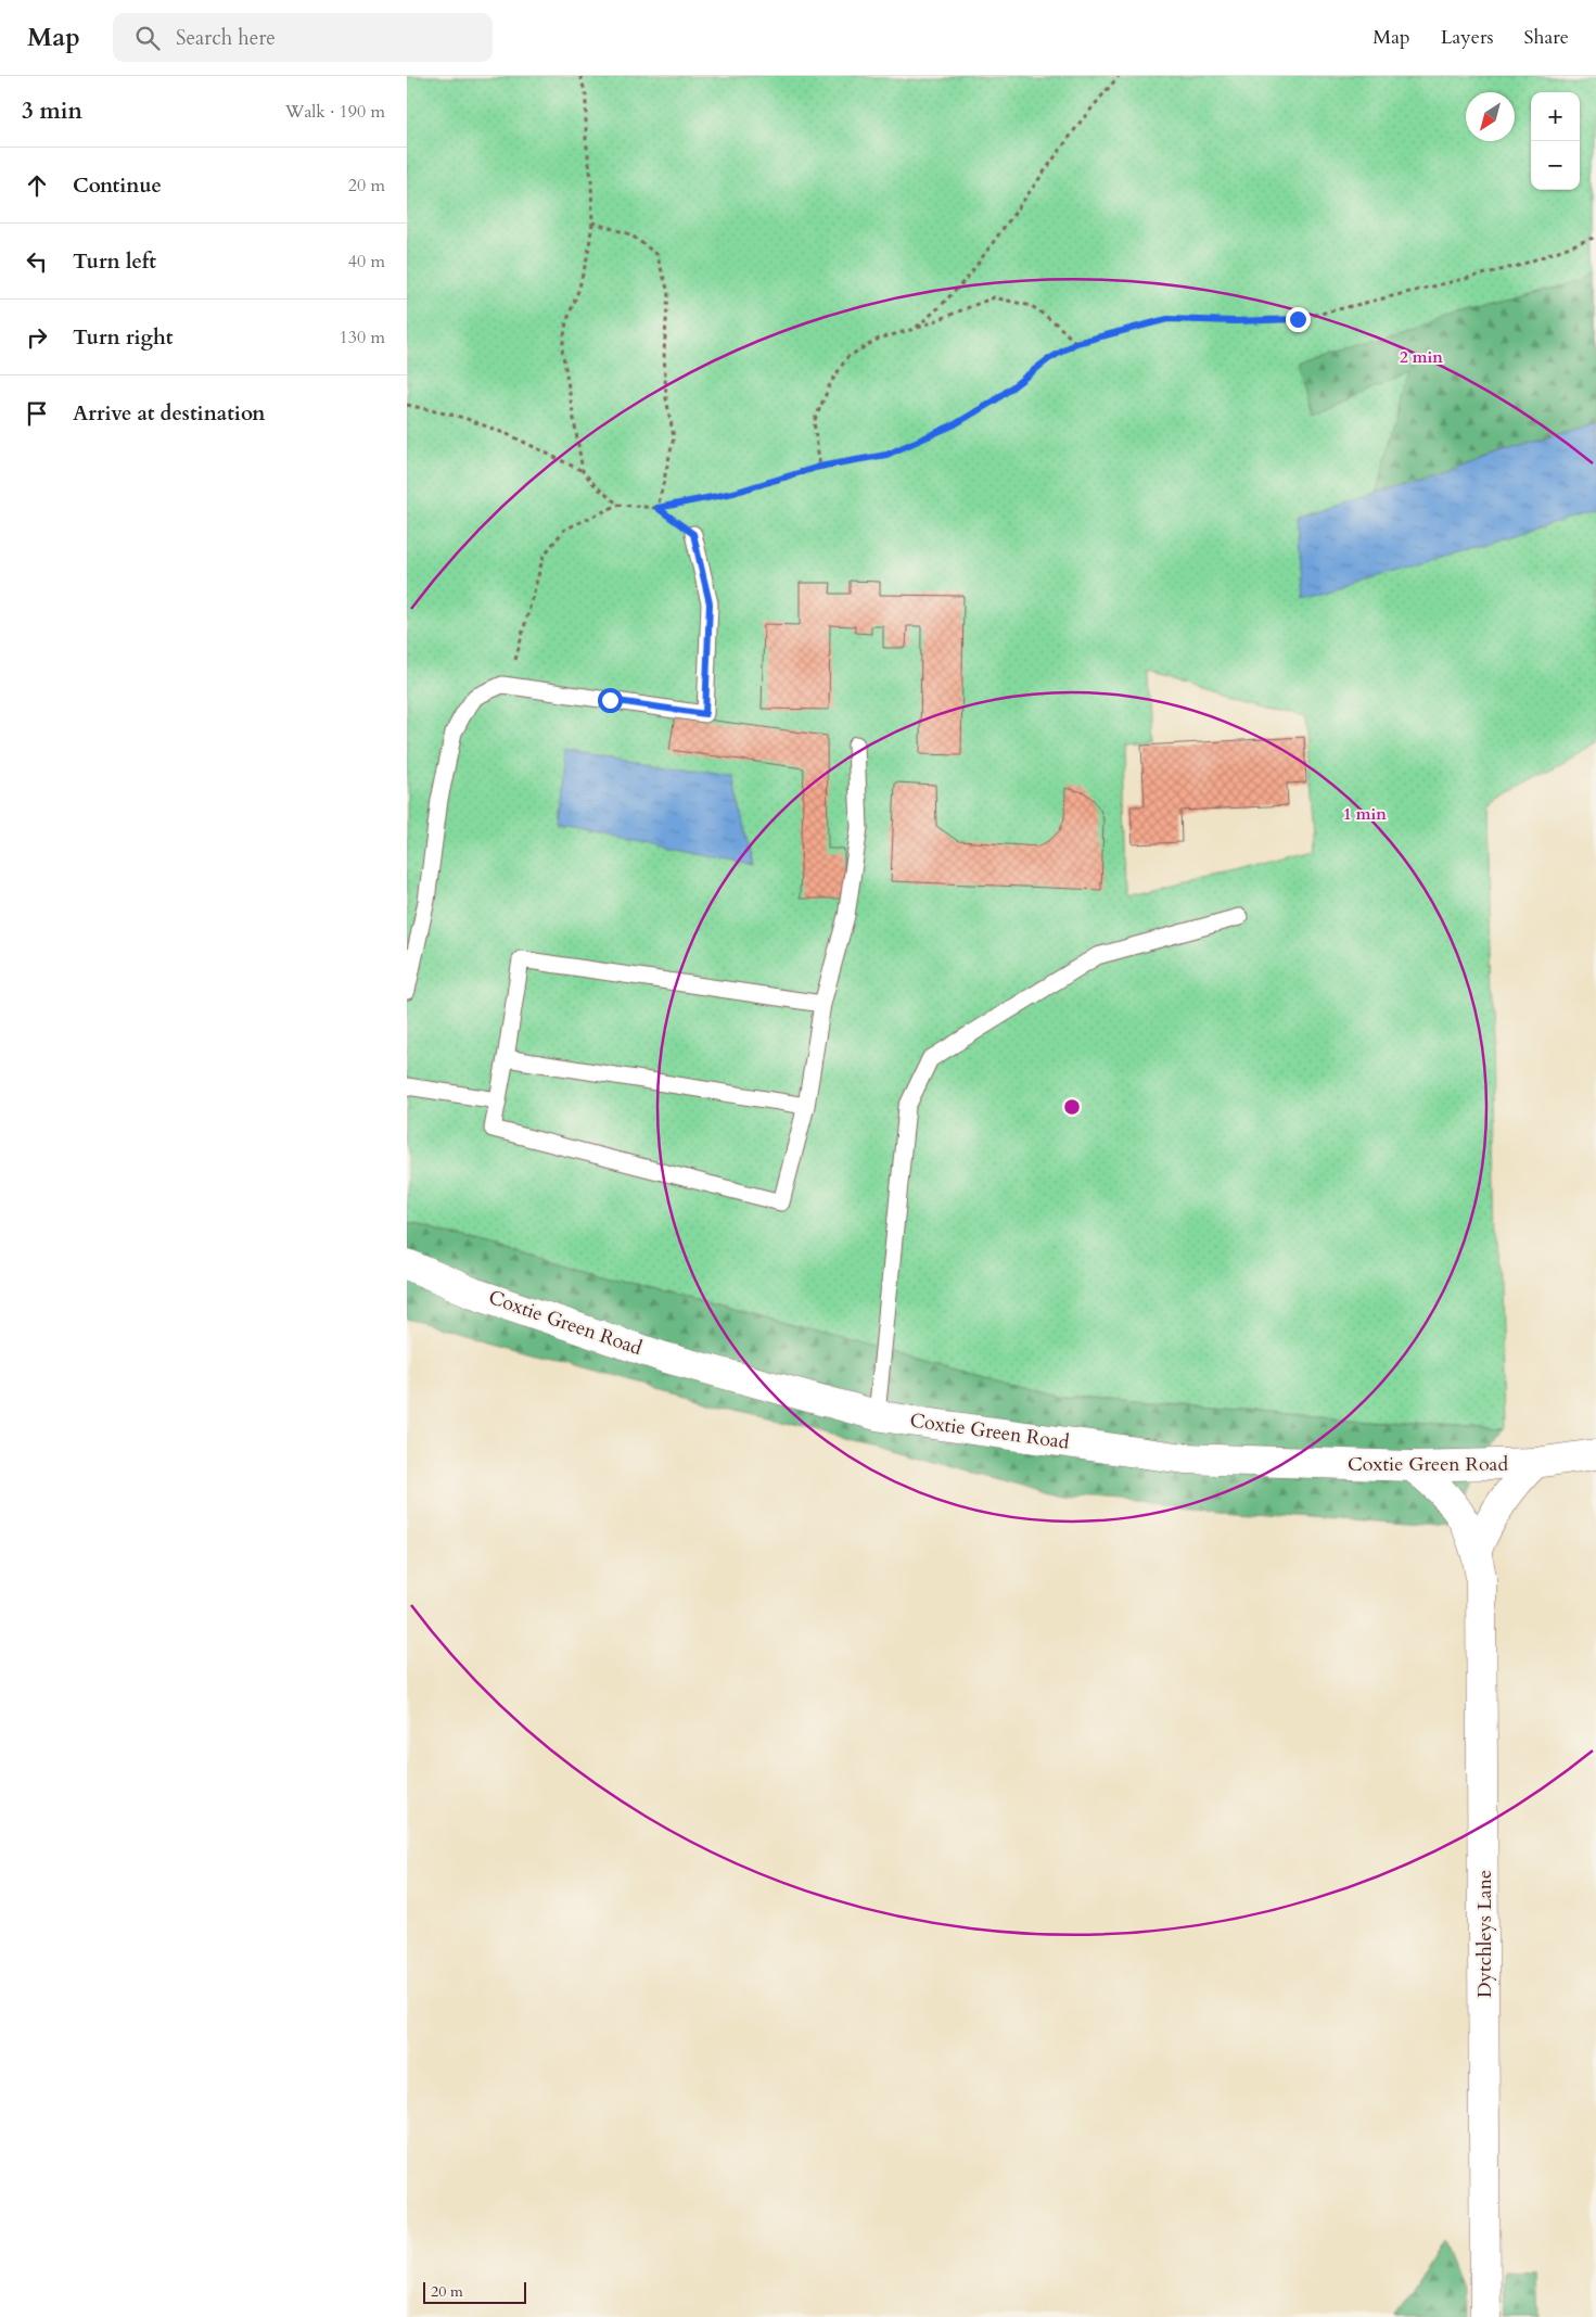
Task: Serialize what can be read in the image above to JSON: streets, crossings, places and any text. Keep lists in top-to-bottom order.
{
  "streets": {
    "street": ["Coxtie Green Road", "Dytchleys Lane"]
  },
  "crossings": [
    ["Coxtie Green Road", "Dytchleys Lane"]
  ],
  "scale_bar": "20 m",
  "north": "bottom left",
  "page": {
    "header": "Map",
    "search": "Search here",
    "nav": ["Map", "Layers", "Share"],
    "heading": ["3 min", "Walk · 190 m"],
    "map_buttons": ["+", "−"],
    "list": [
      ["Continue", "20 m"],
      ["Turn left", "40 m"],
      ["Turn right", "130 m"],
      "Arrive at destination"
    ],
    "scale": "20 m"
  },
  "rings": ["2 min", "1 min"]
}
